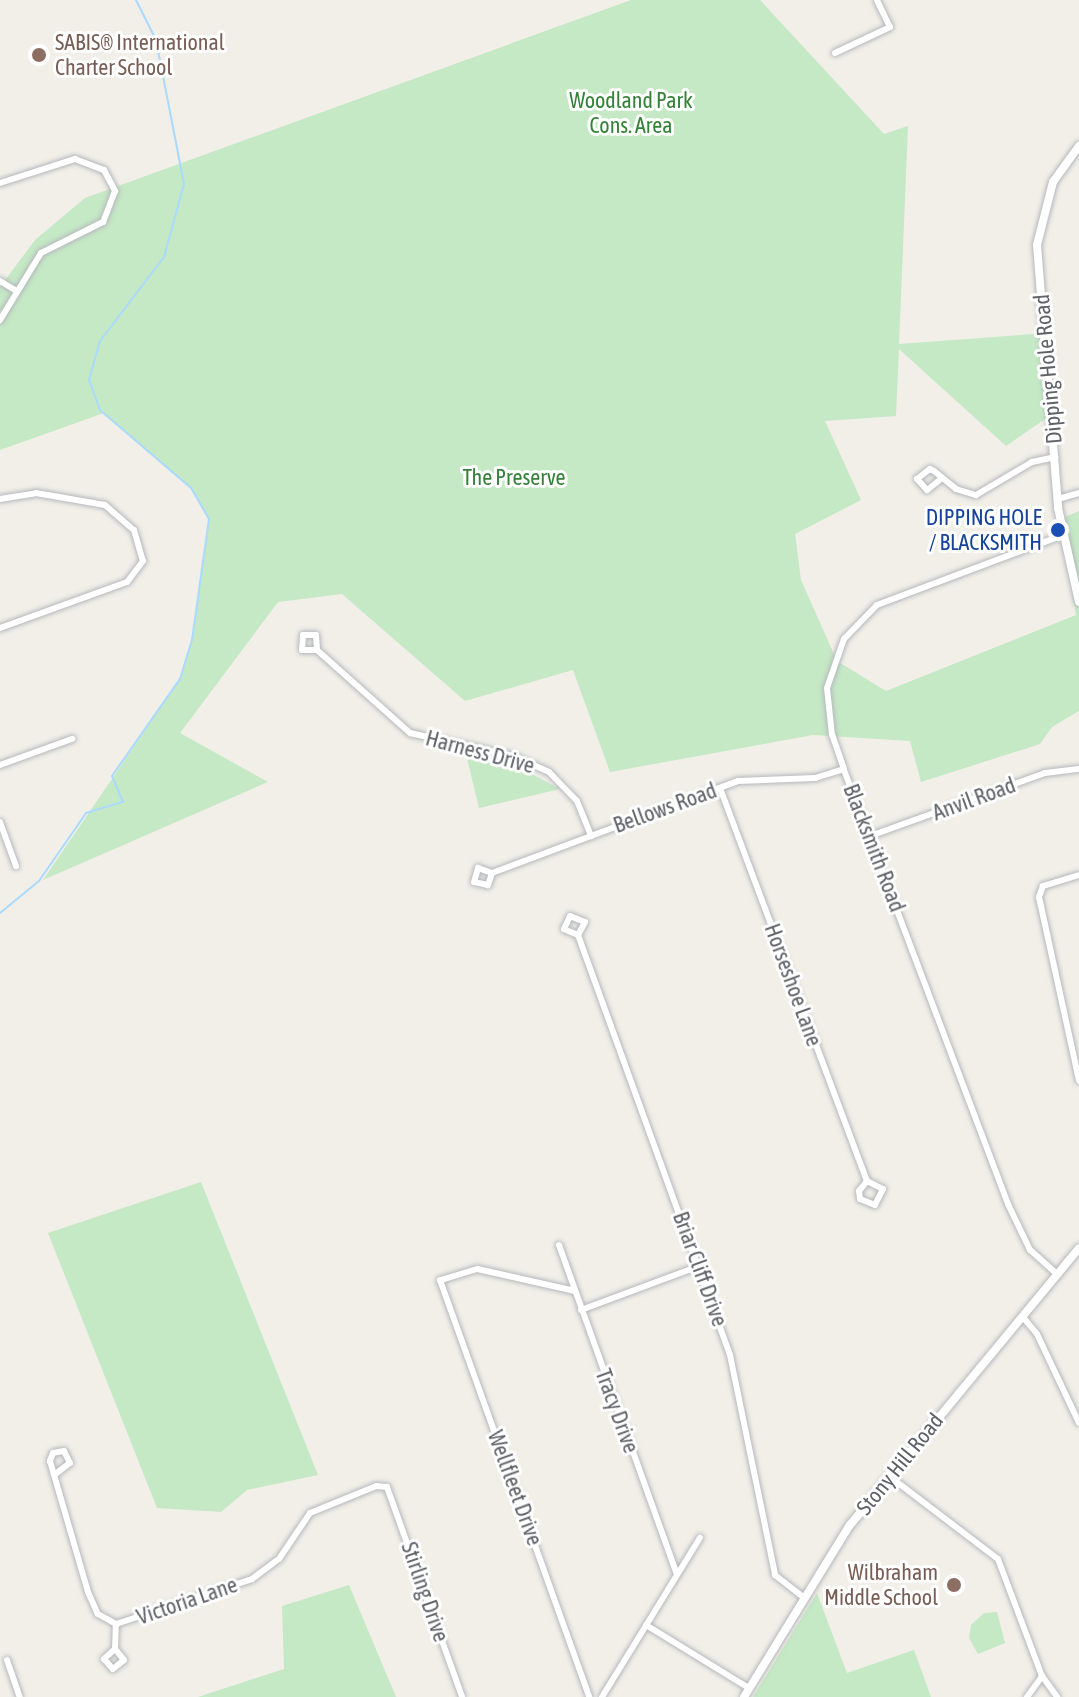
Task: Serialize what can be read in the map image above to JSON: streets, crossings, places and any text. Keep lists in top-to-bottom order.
{
  "streets": {
    "main road": ["Dipping Hole Road", "Stony Hill Road"],
    "street": [
      "Harness Drive",
      "Anvil Road",
      "Bellows Road",
      "Blacksmith Road",
      "Horseshoe Lane",
      "Briar Cliff Drive",
      "Tracy Drive",
      "Wellfleet Drive",
      "Stirling Drive",
      "Victoria Lane"
    ]
  },
  "crossings": [
    ["Dipping Hole Road", "Blacksmith Road"],
    ["Harness Drive", "Bellows Road"],
    ["Anvil Road", "Blacksmith Road"],
    ["Bellows Road", "Blacksmith Road"],
    ["Bellows Road", "Horseshoe Lane"],
    ["Blacksmith Road", "Stony Hill Road"],
    ["Briar Cliff Drive", "Stony Hill Road"],
    ["Tracy Drive", "Wellfleet Drive"],
    ["Stirling Drive", "Victoria Lane"]
  ],
  "parks": ["Woodland Park Cons. Area", "The Preserve"],
  "places": ["SABIS® International Charter School", "DIPPING HOLE / BLACKSMITH", "Wilbraham Middle School"]
}
